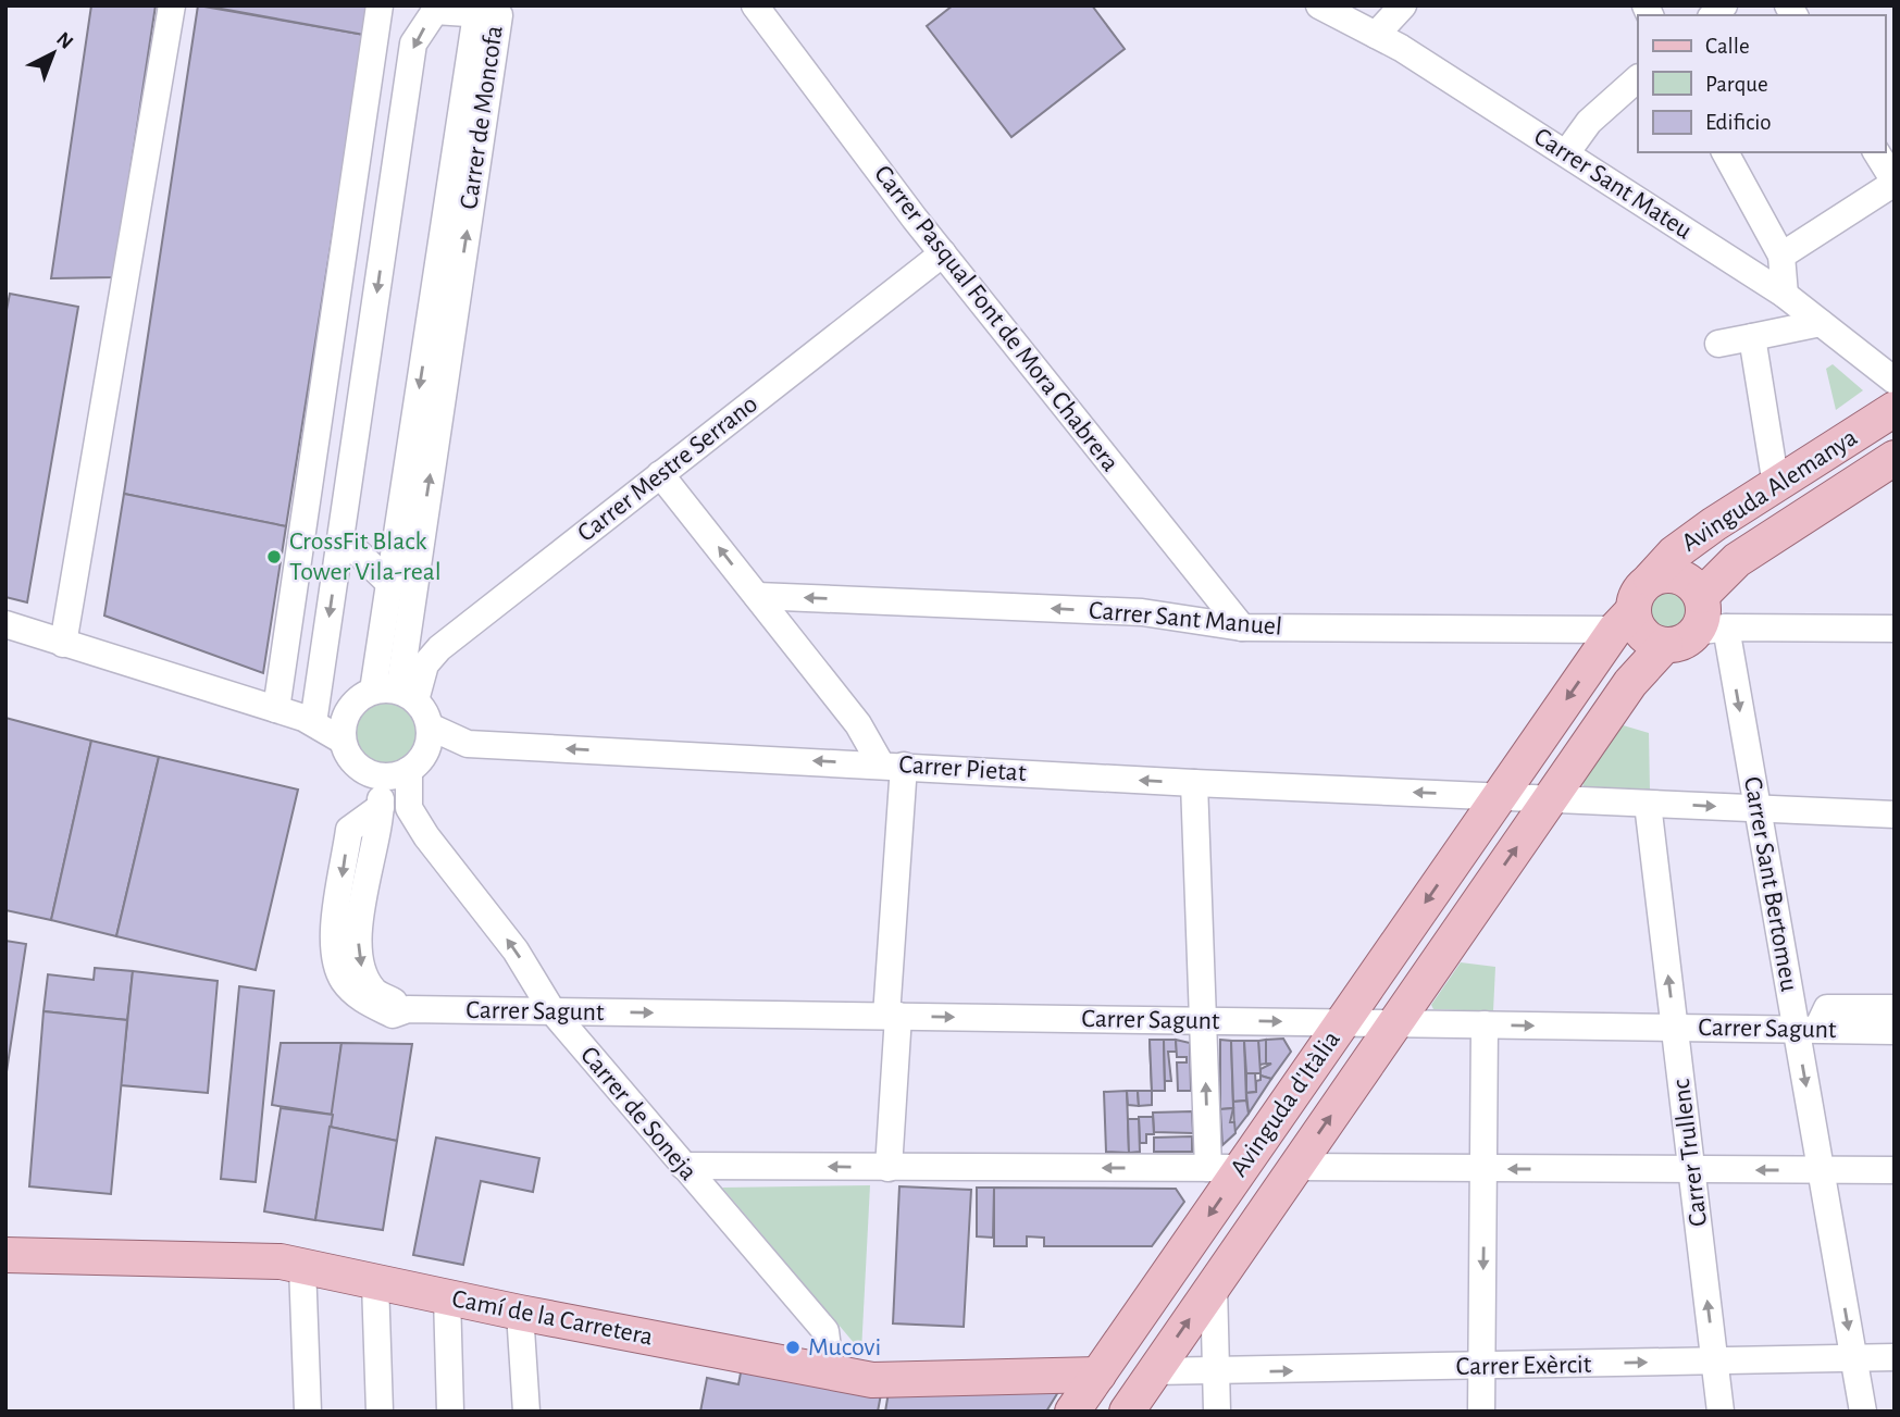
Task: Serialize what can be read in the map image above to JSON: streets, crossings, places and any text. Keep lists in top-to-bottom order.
{
  "streets": {
    "main road": ["Avinguda Alemanya", "Avinguda d'Itàlia", "Camí de la Carretera"],
    "street": [
      "Carrer de Moncofa",
      "Carrer Sant Mateu",
      "Carrer Pasqual Font de Mora Chabrera",
      "Carrer Mestre Serrano",
      "Carrer Sant Manuel",
      "Carrer Pietat",
      "Carrer Sant Bertomeu",
      "Carrer Sagunt",
      "Carrer de Soneja",
      "Carrer Trullenc",
      "Carrer Exèrcit"
    ]
  },
  "crossings": [
    ["Carrer de Moncofa", "Carrer Mestre Serrano"],
    ["Carrer de Moncofa", "Carrer Pietat"],
    ["Carrer de Moncofa", "Carrer Sagunt"],
    ["Carrer de Moncofa", "Carrer de Soneja"],
    ["Carrer Pasqual Font de Mora Chabrera", "Carrer Mestre Serrano"],
    ["Carrer Pasqual Font de Mora Chabrera", "Carrer Sant Manuel"],
    ["Carrer Mestre Serrano", "Carrer Pietat"],
    ["Carrer Mestre Serrano", "Carrer Sagunt"],
    ["Carrer Mestre Serrano", "Carrer de Soneja"],
    ["Avinguda Alemanya", "Carrer Sant Manuel"],
    ["Avinguda Alemanya", "Carrer Sant Bertomeu"],
    ["Avinguda Alemanya", "Avinguda d'Itàlia"],
    ["Carrer Sant Manuel", "Carrer Sant Bertomeu"],
    ["Carrer Sant Manuel", "Avinguda d'Itàlia"],
    ["Carrer Pietat", "Carrer Sagunt"],
    ["Carrer Pietat", "Avinguda d'Itàlia"],
    ["Carrer Pietat", "Carrer de Soneja"],
    ["Carrer Sant Bertomeu", "Carrer Sagunt"],
    ["Carrer Sant Bertomeu", "Avinguda d'Itàlia"],
    ["Carrer Sant Bertomeu", "Carrer Exèrcit"],
    ["Carrer Sagunt", "Avinguda d'Itàlia"],
    ["Carrer Sagunt", "Carrer de Soneja"],
    ["Carrer Sagunt", "Carrer Trullenc"],
    ["Avinguda d'Itàlia", "Camí de la Carretera"],
    ["Avinguda d'Itàlia", "Carrer Exèrcit"],
    ["Carrer de Soneja", "Camí de la Carretera"],
    ["Carrer Trullenc", "Carrer Exèrcit"]
  ],
  "one_way": [
    "Carrer Sant Manuel",
    "Carrer Pietat",
    "Carrer Sant Bertomeu",
    "Carrer de Soneja"
  ],
  "places": ["CrossFit Black Tower Vila-real", "Mucovi"],
  "legend": ["Calle", "Parque", "Edificio"],
  "north": "top right"
}
